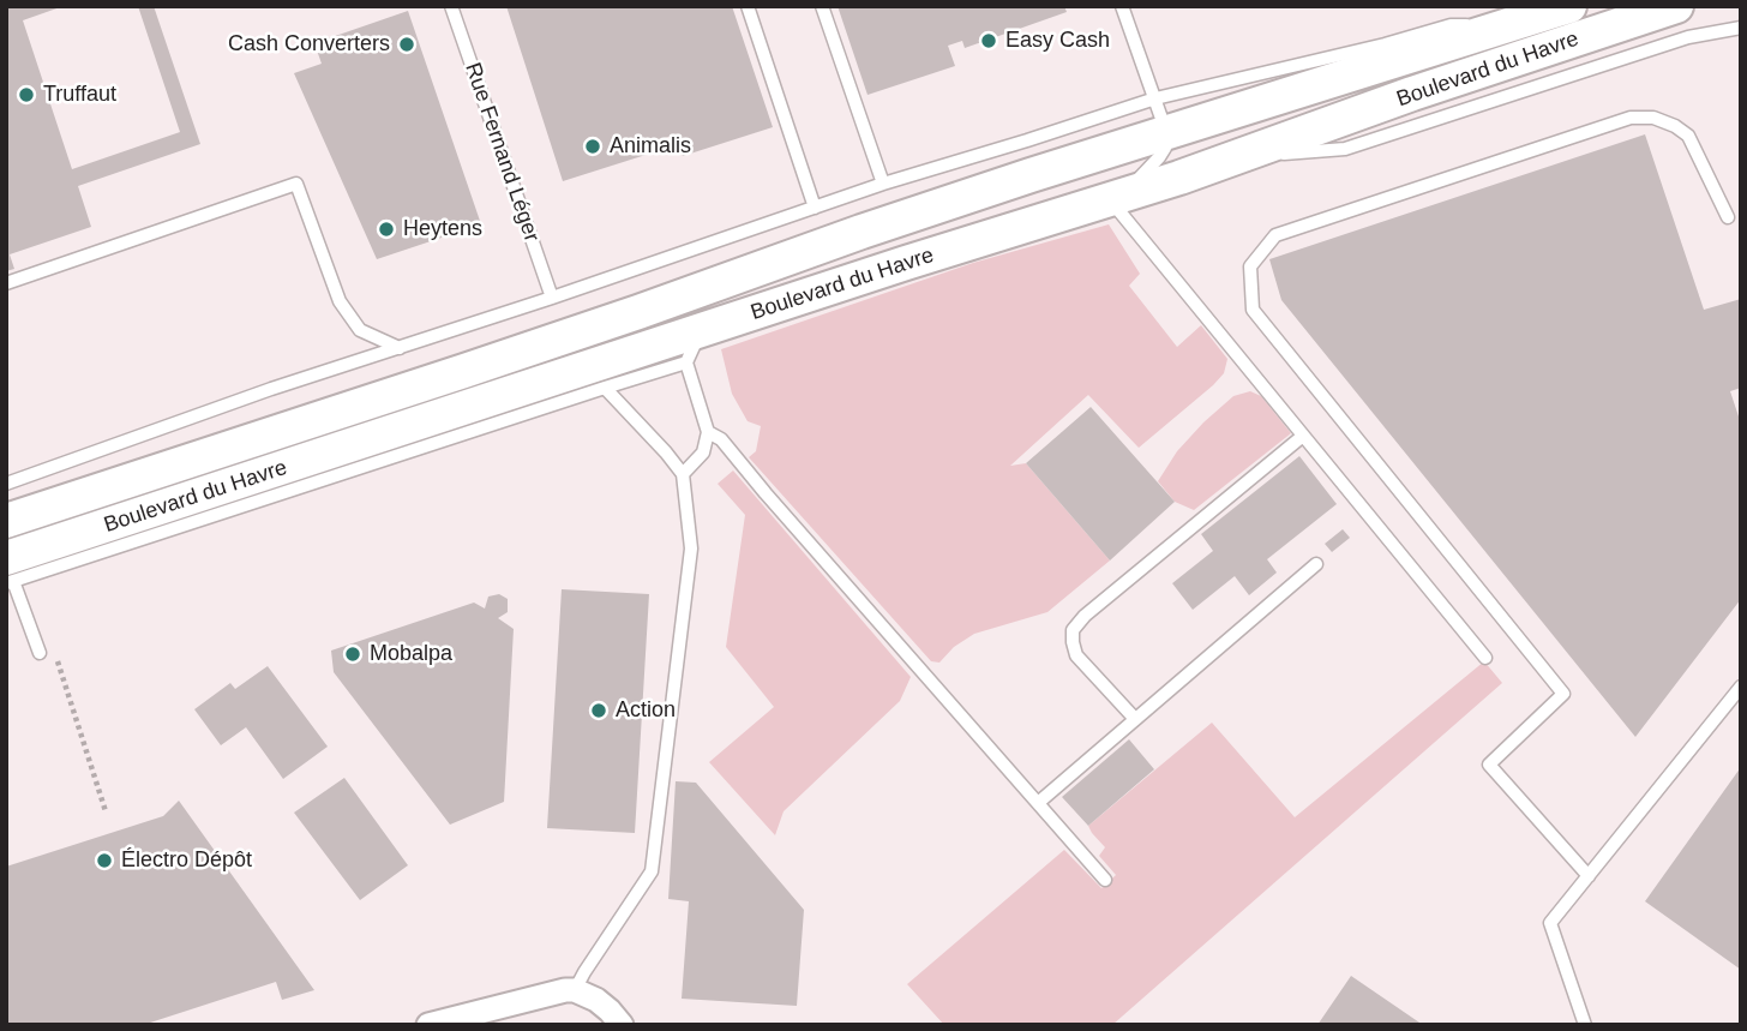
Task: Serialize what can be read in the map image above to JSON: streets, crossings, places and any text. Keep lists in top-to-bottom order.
{
  "streets": {
    "main road": ["Boulevard du Havre"],
    "lane": ["Rue Fernand Léger"]
  },
  "places": [
    "Easy Cash",
    "Cash Converters",
    "Truffaut",
    "Animalis",
    "Heytens",
    "Mobalpa",
    "Action",
    "Électro Dépôt"
  ]
}
